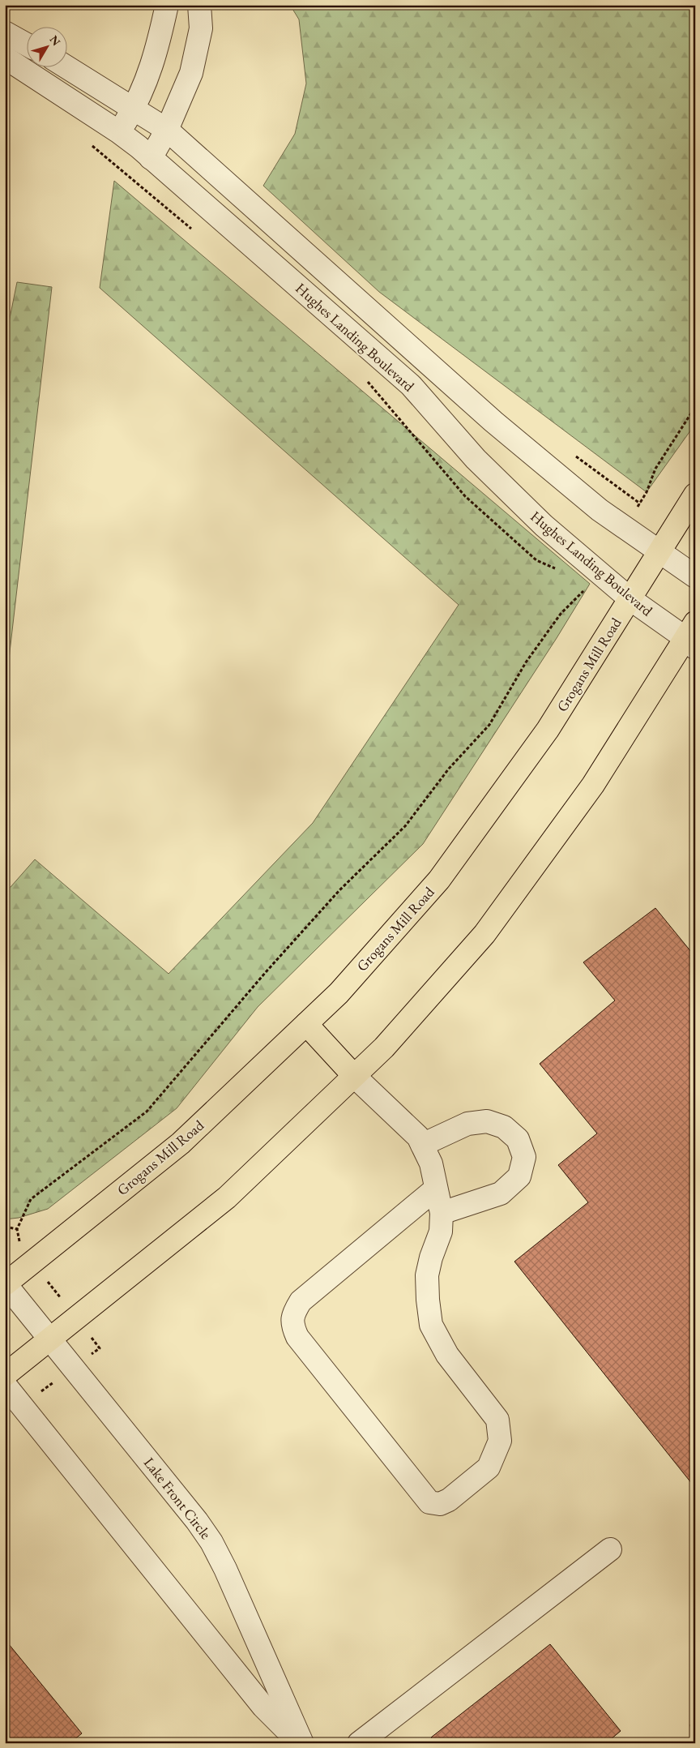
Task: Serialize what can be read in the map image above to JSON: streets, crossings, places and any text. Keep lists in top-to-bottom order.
{
  "streets": {
    "main road": ["Grogans Mill Road"],
    "street": ["Hughes Landing Boulevard", "Lake Front Circle"]
  },
  "crossings": [
    ["Hughes Landing Boulevard", "Grogans Mill Road"],
    ["Grogans Mill Road", "Lake Front Circle"]
  ],
  "north": "top right"
}
